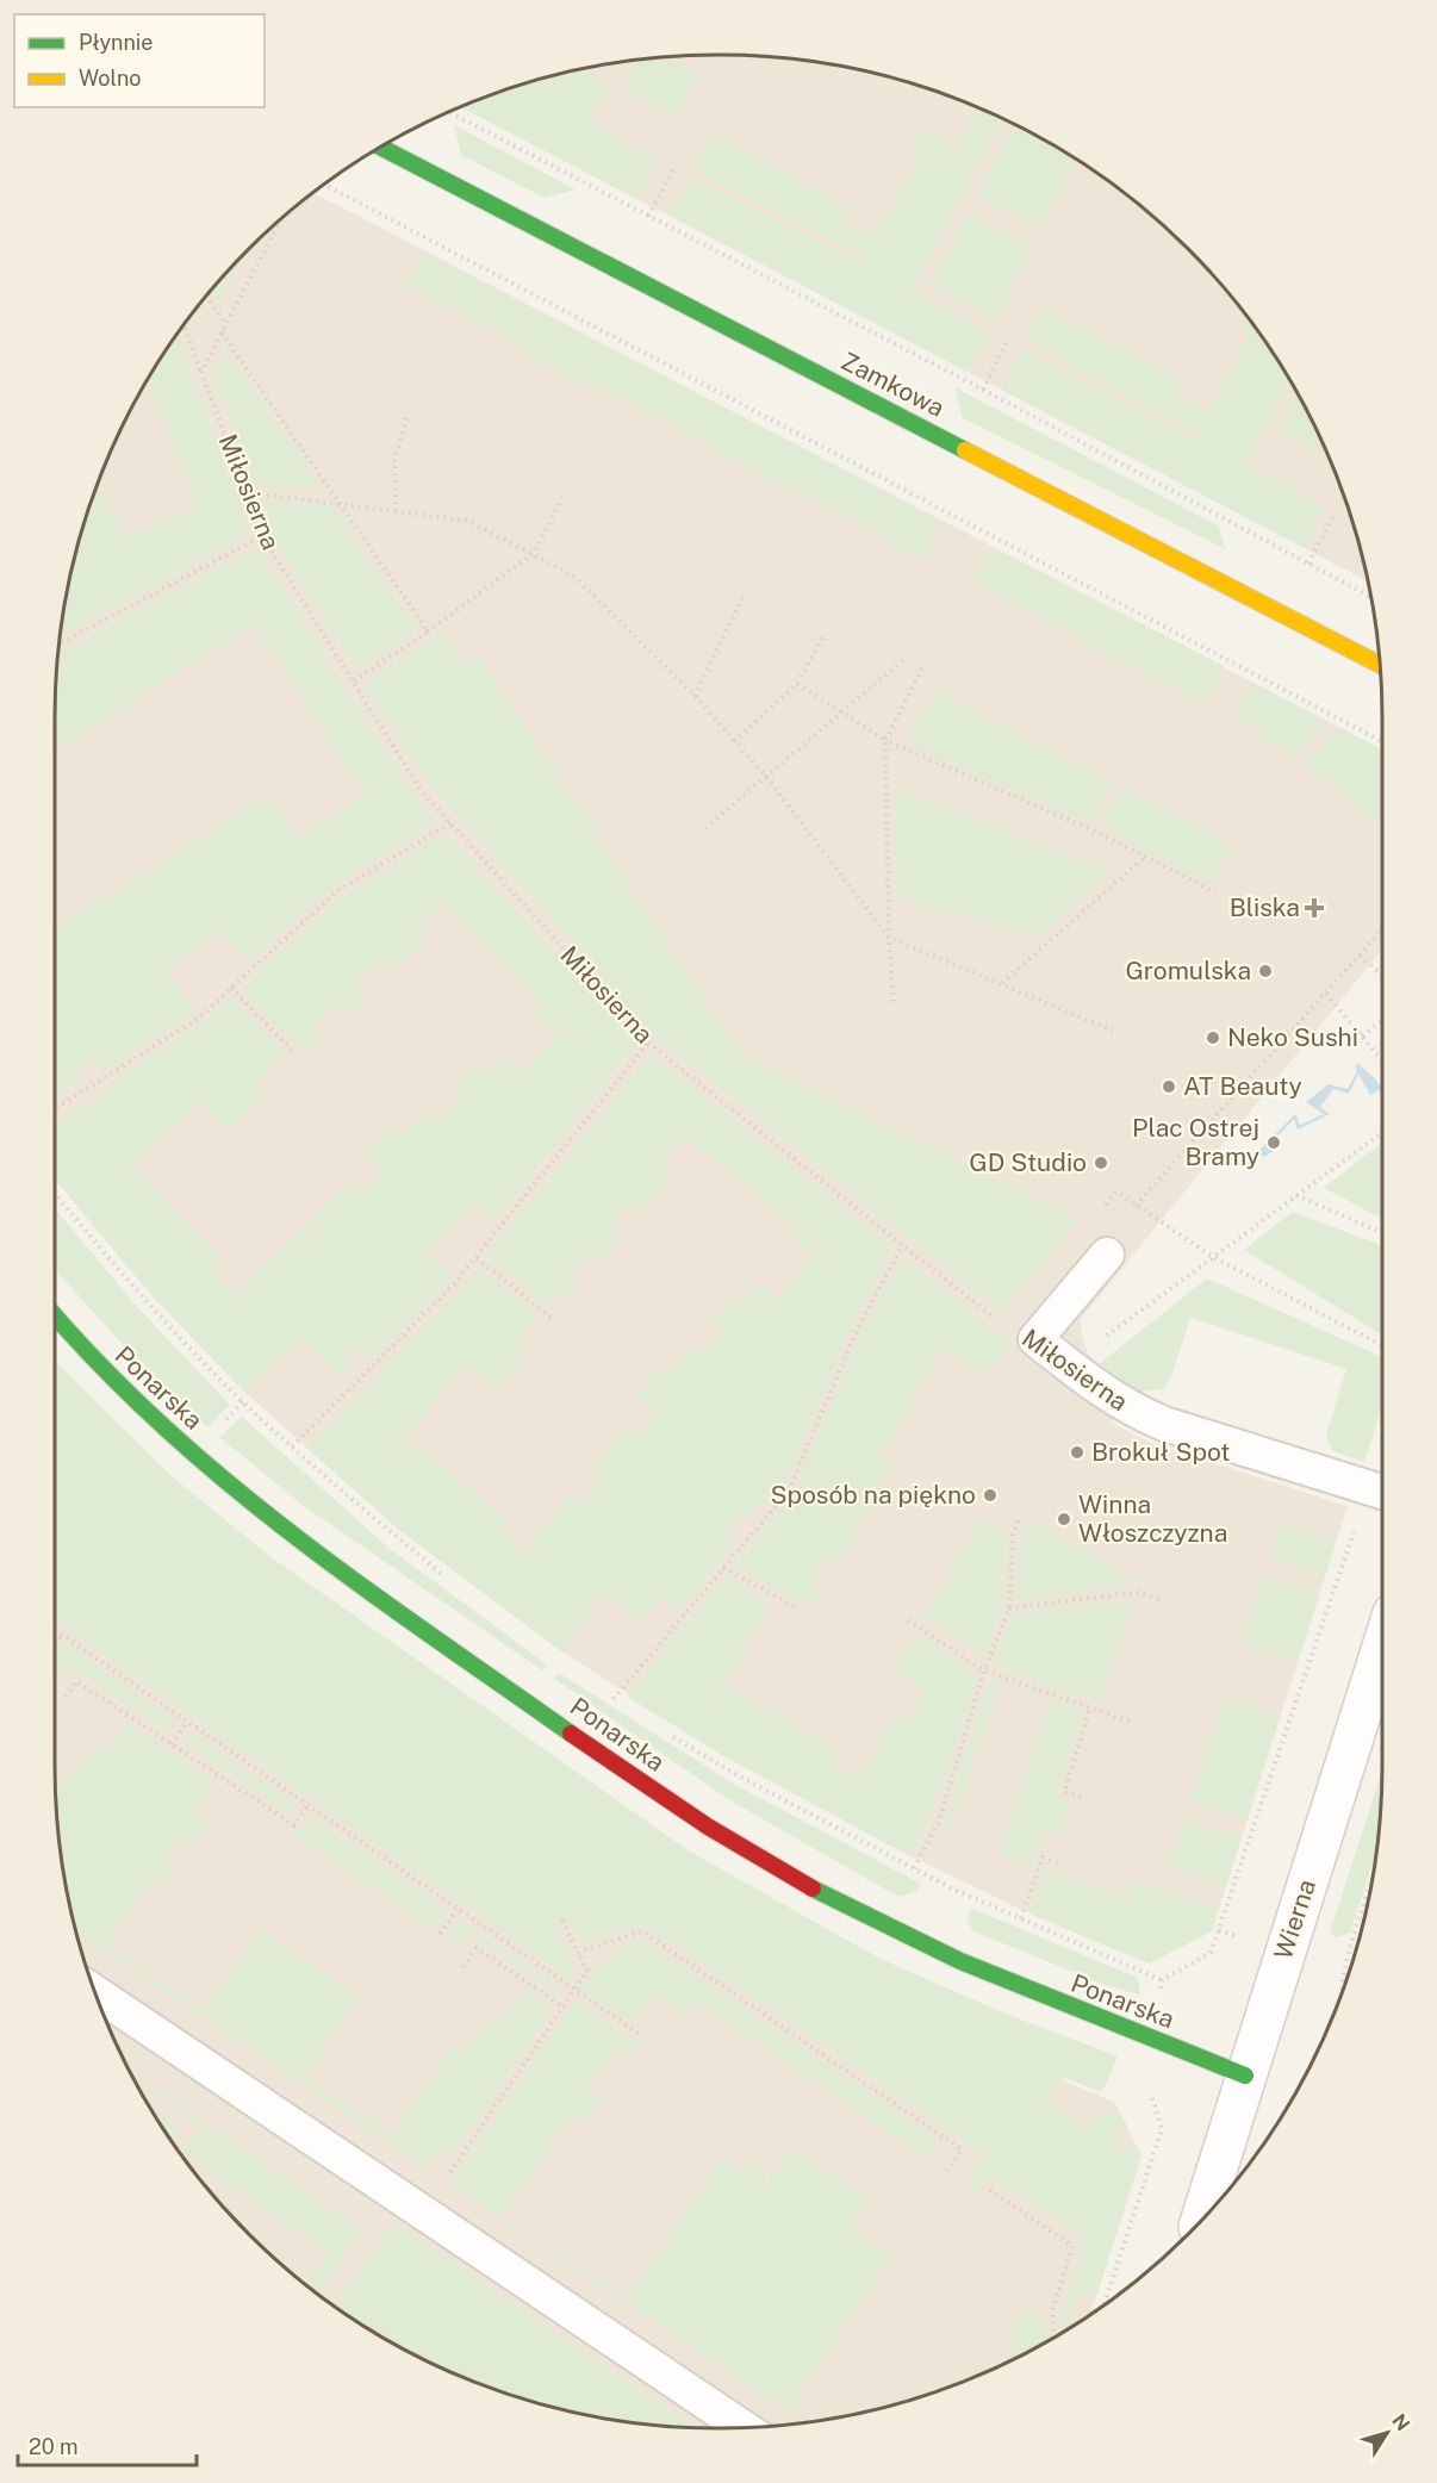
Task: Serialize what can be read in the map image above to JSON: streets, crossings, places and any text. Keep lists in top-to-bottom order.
{
  "streets": {
    "street": ["Zamkowa", "Ponarska", "Wierna"],
    "lane": ["Miłosierna"]
  },
  "crossings": [
    ["Ponarska", "Wierna"]
  ],
  "places": {
    "health": ["Bliska"],
    "other": [
      "Gromulska",
      "Neko Sushi",
      "AT Beauty",
      "Plac Ostrej Bramy",
      "GD Studio",
      "Brokuł Spot",
      "Sposób na piękno",
      "Winna Włoszczyzna"
    ]
  },
  "legend": ["Płynnie", "Wolno"],
  "scale_bar": "20 m",
  "north": "top right"
}
